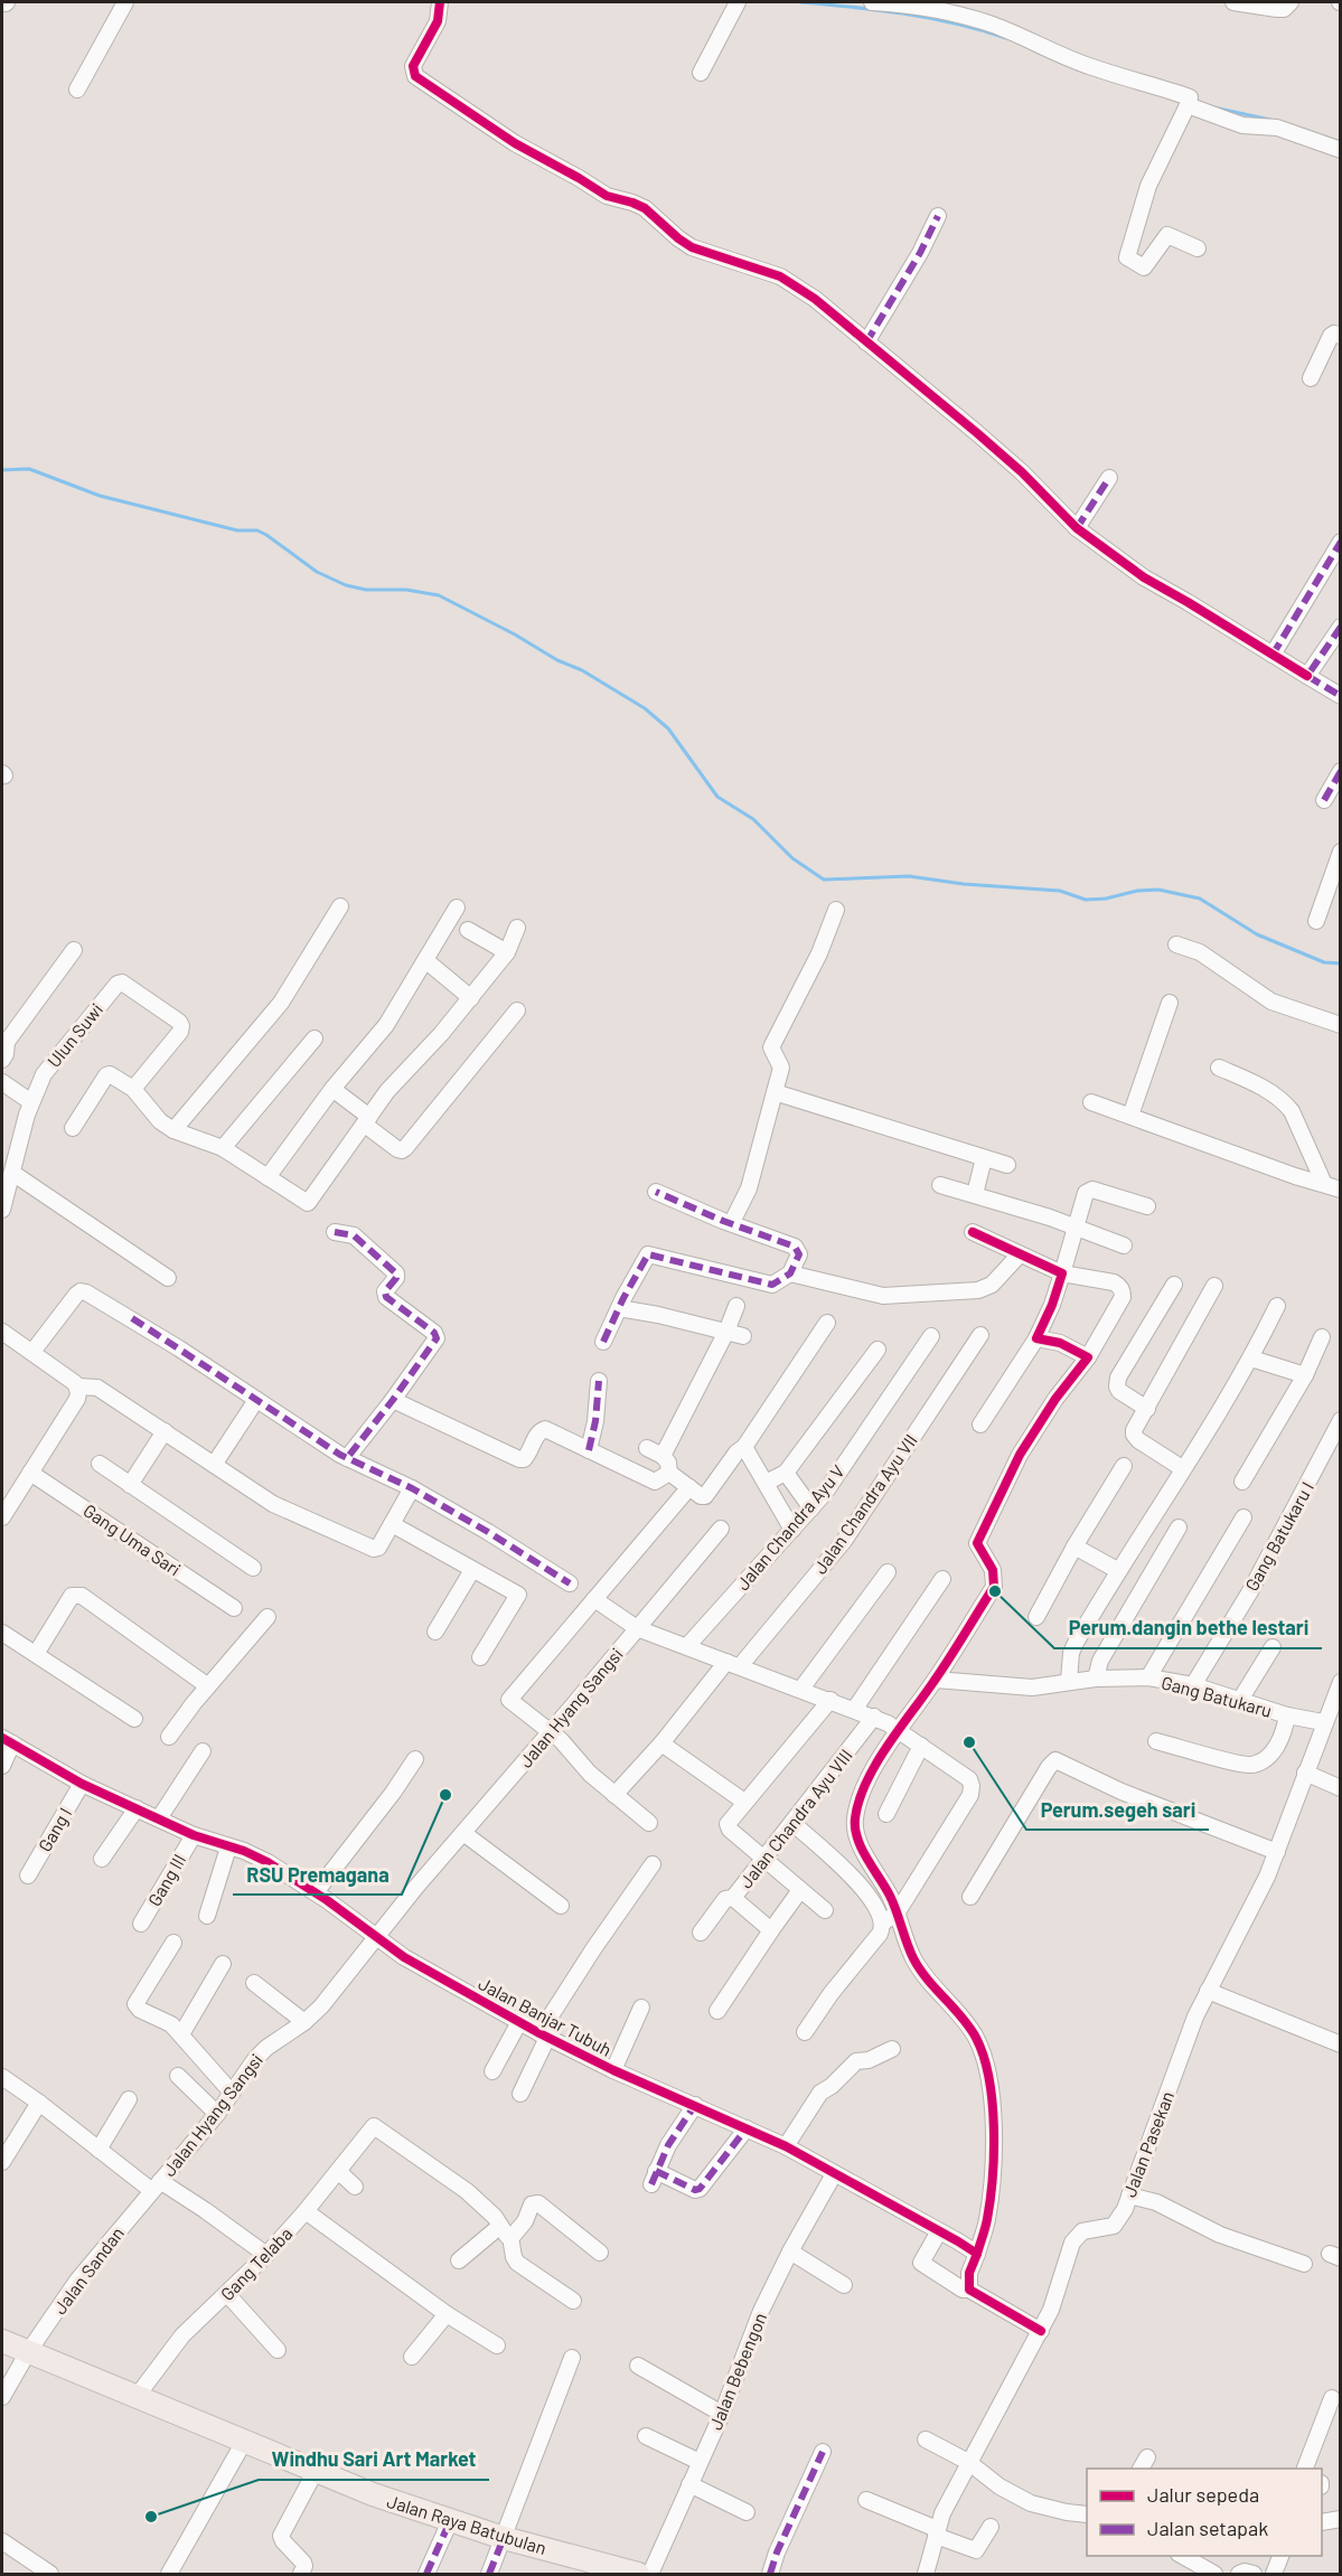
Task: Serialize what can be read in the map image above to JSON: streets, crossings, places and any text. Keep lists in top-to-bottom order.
{
  "streets": {
    "highway": ["Jalan Raya Batubulan"],
    "street": [
      "Ulun Suwi",
      "Jalan Chandra Ayu VII",
      "Jalan Chandra Ayu V",
      "Gang Batukaru I",
      "Gang Uma Sari",
      "Gang Batukaru",
      "Jalan Hyang Sangsi",
      "Jalan Chandra Ayu VIII",
      "Gang I",
      "Gang III",
      "Jalan Banjar Tubuh",
      "Jalan Pasekan",
      "Gang Telaba",
      "Jalan Sandan",
      "Jalan Bebengon"
    ]
  },
  "crossings": [
    ["Gang Batukaru I", "Gang Batukaru"],
    ["Gang Batukaru", "Jalan Pasekan"],
    ["Jalan Hyang Sangsi", "Jalan Banjar Tubuh"],
    ["Jalan Hyang Sangsi", "Jalan Sandan"],
    ["Gang I", "Jalan Banjar Tubuh"],
    ["Gang III", "Jalan Banjar Tubuh"],
    ["Jalan Banjar Tubuh", "Jalan Bebengon"],
    ["Gang Telaba", "Jalan Raya Batubulan"],
    ["Jalan Sandan", "Jalan Raya Batubulan"]
  ],
  "places": [
    "Perum.dangin bethe lestari",
    "Perum.segeh sari",
    "RSU Premagana",
    "Windhu Sari Art Market"
  ],
  "legend": ["Jalur sepeda", "Jalan setapak"]
}
